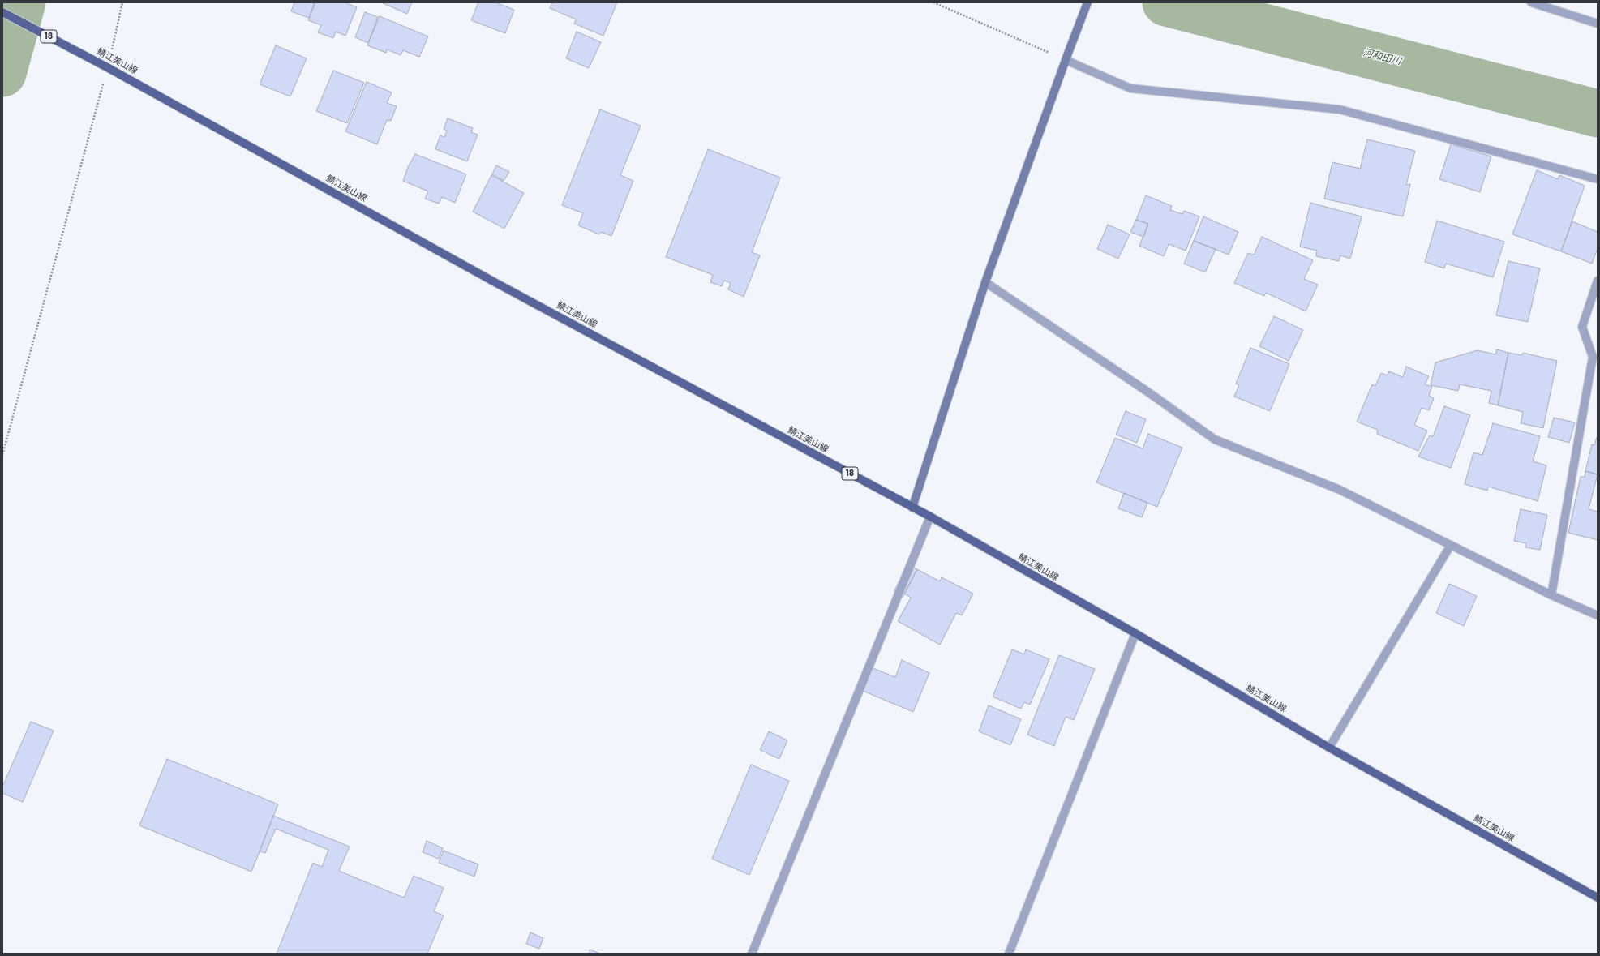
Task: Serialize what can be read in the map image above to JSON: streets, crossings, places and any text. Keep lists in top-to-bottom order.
{
  "streets": {
    "main road": ["18", "鯖江美山線"]
  },
  "water": ["河和田川"]
}
